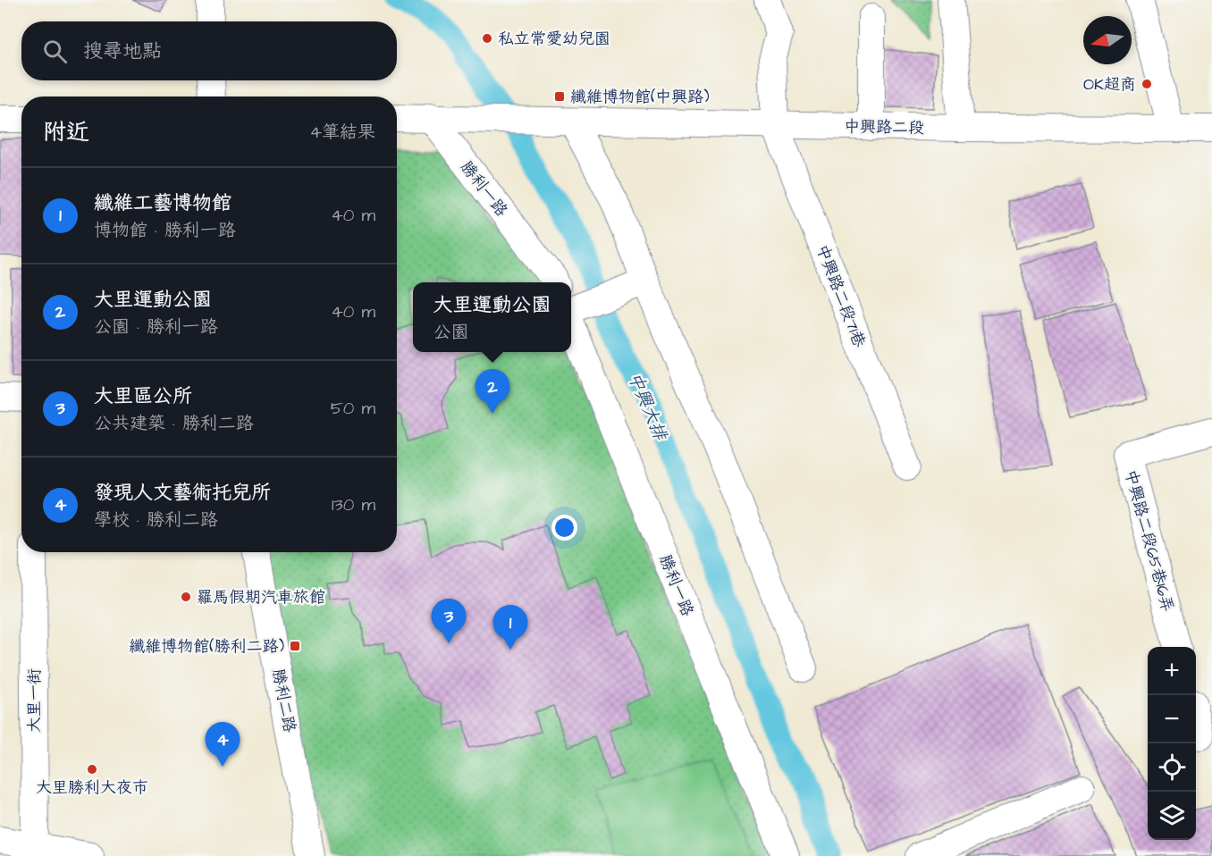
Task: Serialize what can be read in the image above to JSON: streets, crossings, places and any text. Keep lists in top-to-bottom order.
{
  "streets": {
    "street": [
      "中興路二段",
      "勝利一路",
      "中興路二段71巷",
      "中興路二段65巷16弄",
      "大里一街",
      "勝利二路"
    ]
  },
  "crossings": [
    ["中興路二段", "勝利一路"],
    ["中興路二段", "中興路二段71巷"]
  ],
  "water": ["中興大排"],
  "places": {
    "other": [
      "私立常愛幼兒園",
      "OK超商",
      "羅馬假期汽車旅館",
      "大里勝利大夜市"
    ],
    "transit": ["纖維博物館(中興路)", "纖維博物館(勝利二路)"]
  },
  "north": "left",
  "page": {
    "search": "搜尋地點",
    "heading": ["附近", "4筆結果"],
    "list": [
      {
        "mark": "1",
        "name": "纖維工藝博物館",
        "note": "博物館 · 勝利一路",
        "value": "40 m"
      },
      {
        "mark": "2",
        "name": "大里運動公園",
        "note": "公園 · 勝利一路",
        "value": "40 m"
      },
      {
        "mark": "3",
        "name": "大里區公所",
        "note": "公共建築 · 勝利二路",
        "value": "50 m"
      },
      {
        "mark": "4",
        "name": "發現人文藝術托兒所",
        "note": "學校 · 勝利二路",
        "value": "130 m"
      }
    ],
    "popup": ["大里運動公園", "公園"],
    "pins": [
      "2",
      "3",
      "1",
      "4"
    ],
    "map_buttons": ["+", "−"]
  }
}
